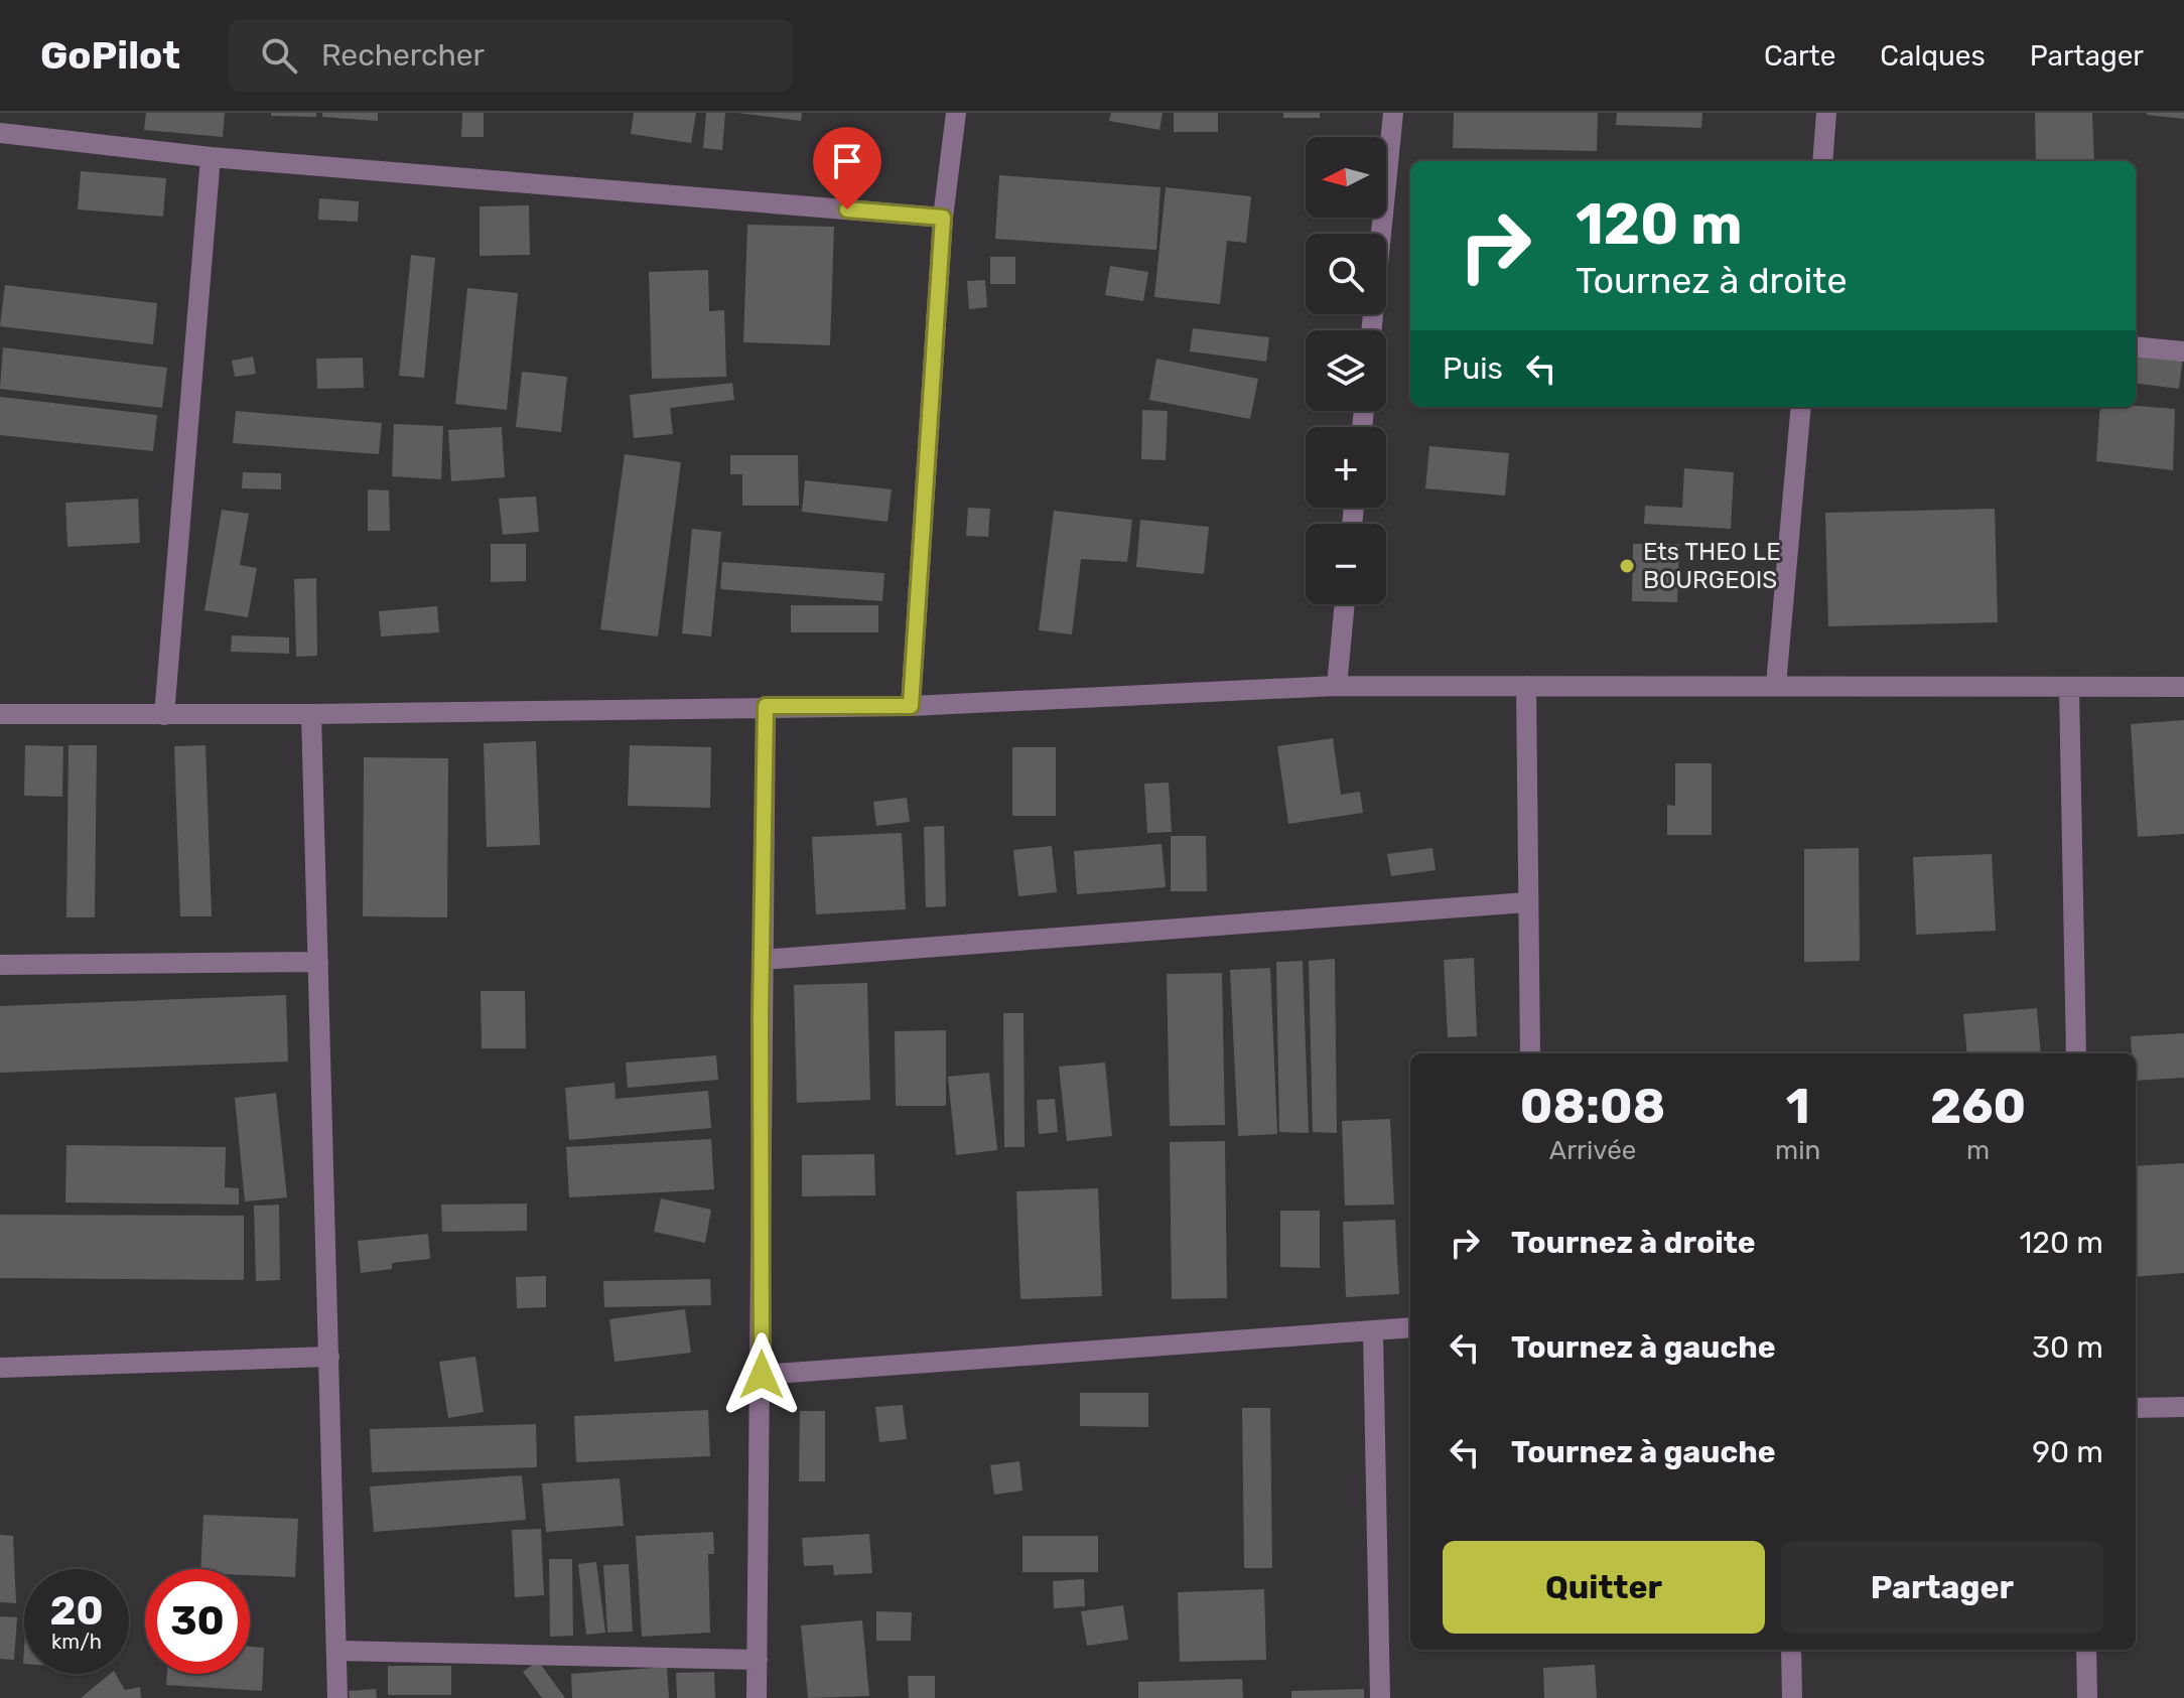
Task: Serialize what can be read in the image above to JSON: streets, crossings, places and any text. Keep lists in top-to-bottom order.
{
  "places": ["Ets THEO LE BOURGEOIS"],
  "north": "left",
  "page": {
    "header": "GoPilot",
    "search": "Rechercher",
    "nav": ["Carte", "Calques", "Partager"],
    "map_buttons": ["+", "−"],
    "turn": ["120 m", "Tournez à droite"],
    "then": "Puis",
    "eta": [
      "08:08",
      "Arrivée",
      "1",
      "min",
      "260",
      "m"
    ],
    "list": [
      {
        "name": "Tournez à droite",
        "value": "120 m"
      },
      {
        "name": "Tournez à gauche",
        "value": "30 m"
      },
      {
        "name": "Tournez à gauche",
        "value": "90 m"
      }
    ],
    "buttons": ["Quitter", "Partager"],
    "speed": "20 km/h",
    "limit": "30"
  }
}
